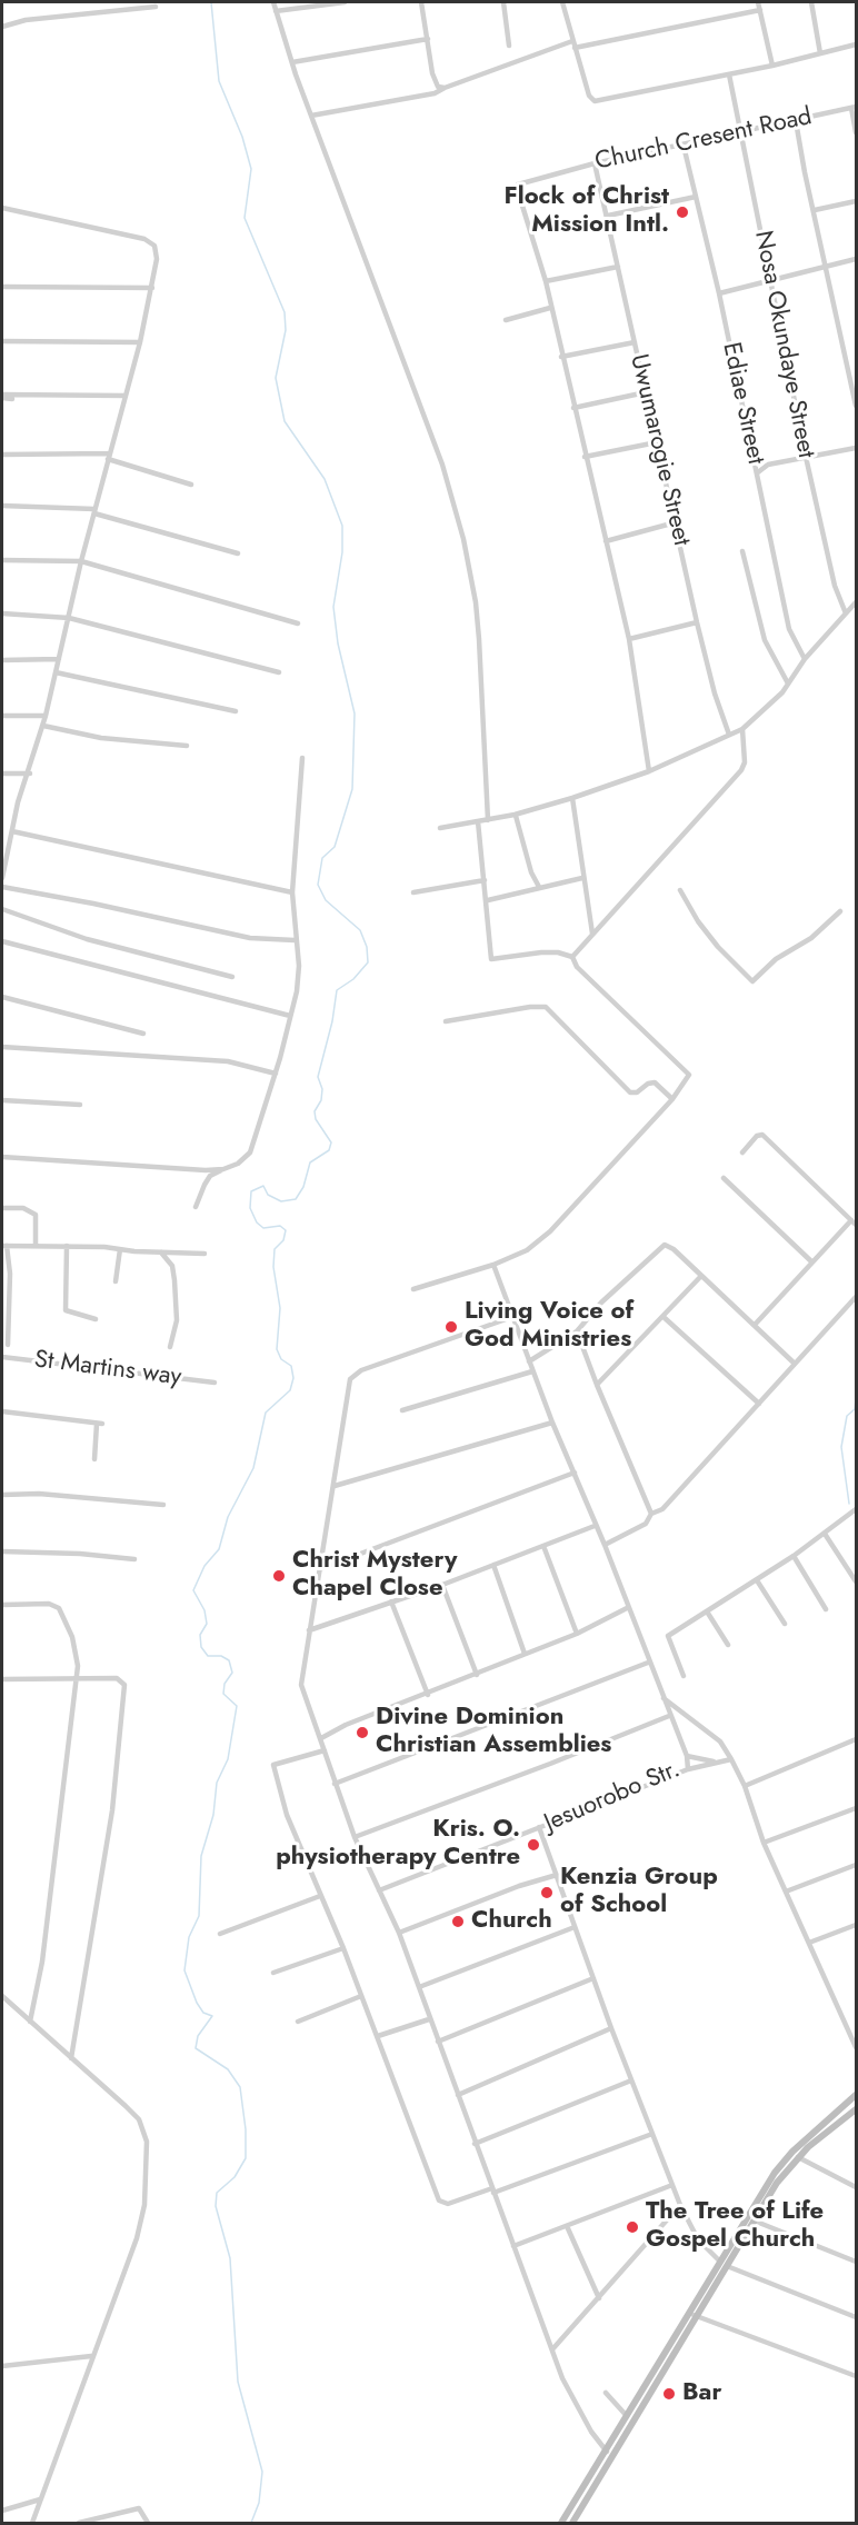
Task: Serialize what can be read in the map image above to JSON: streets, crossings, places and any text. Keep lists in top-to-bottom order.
{
  "streets": {
    "street": [
      "Church Cresent Road",
      "Nosa Okundaye Street",
      "Ediae Street",
      "Uwumarogie Street",
      "St Martins way",
      "Jesuorobo Str."
    ]
  },
  "crossings": [
    ["Church Cresent Road", "Nosa Okundaye Street"],
    ["Church Cresent Road", "Ediae Street"],
    ["Church Cresent Road", "Uwumarogie Street"]
  ],
  "places": [
    "Flock of Christ Mission Intl.",
    "Living Voice of God Ministries",
    "Christ Mystery Chapel Close",
    "Divine Dominion Christian Assemblies",
    "Kris. O. physiotherapy Centre",
    "Kenzia Group of School",
    "Church",
    "The Tree of Life Gospel Church",
    "Bar"
  ]
}
